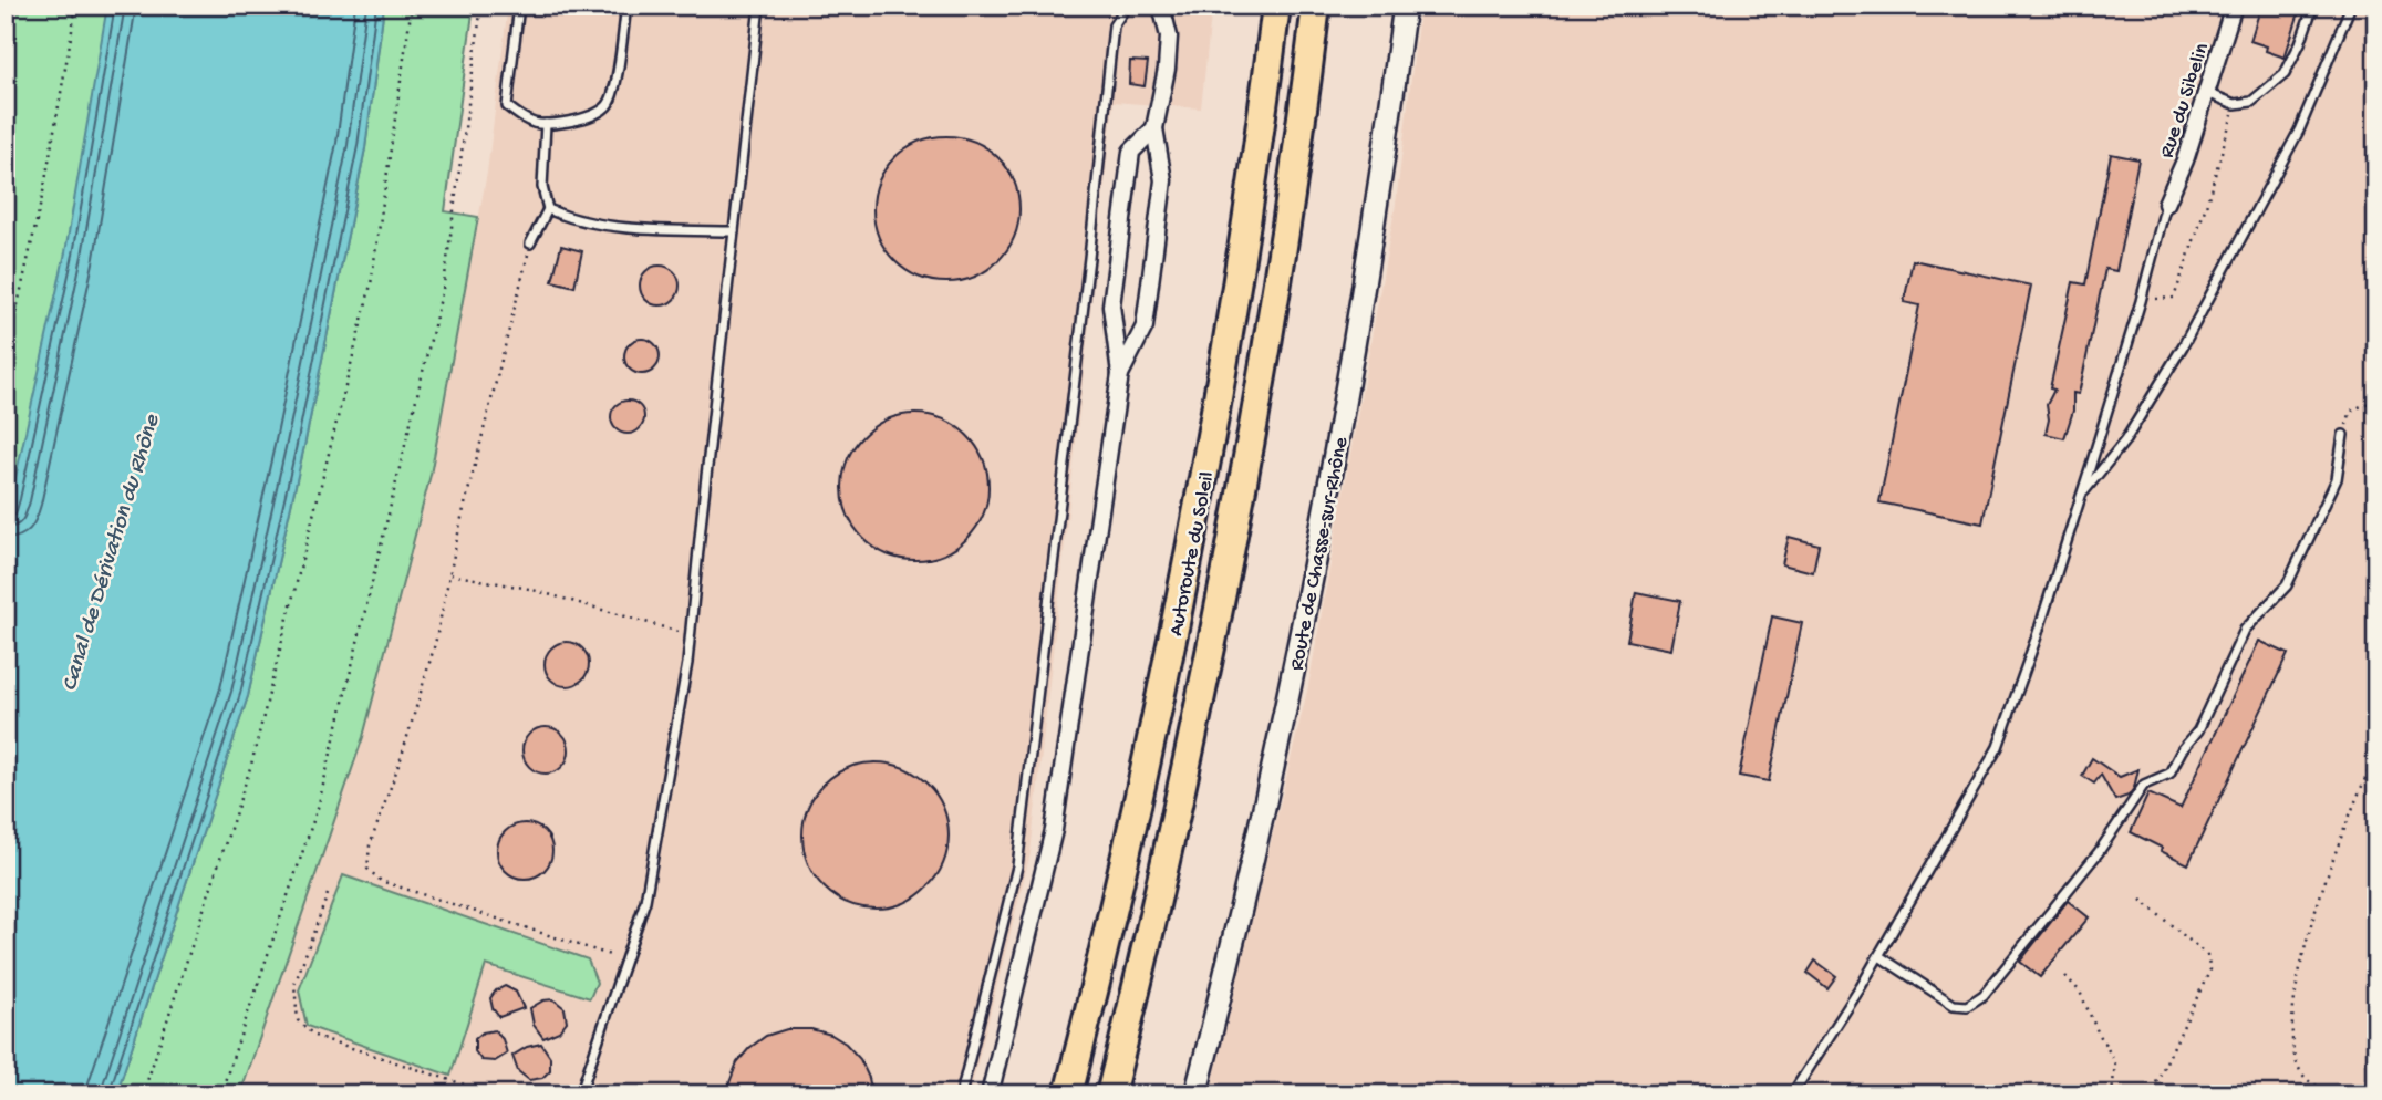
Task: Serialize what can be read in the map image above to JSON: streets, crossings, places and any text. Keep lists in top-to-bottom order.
{
  "streets": {
    "highway": ["Autoroute du Soleil"],
    "main road": ["Route de Chasse-sur-Rhône"],
    "street": ["Rue du Sibelin"]
  },
  "water": ["Canal de Dérivation du Rhône"]
}
